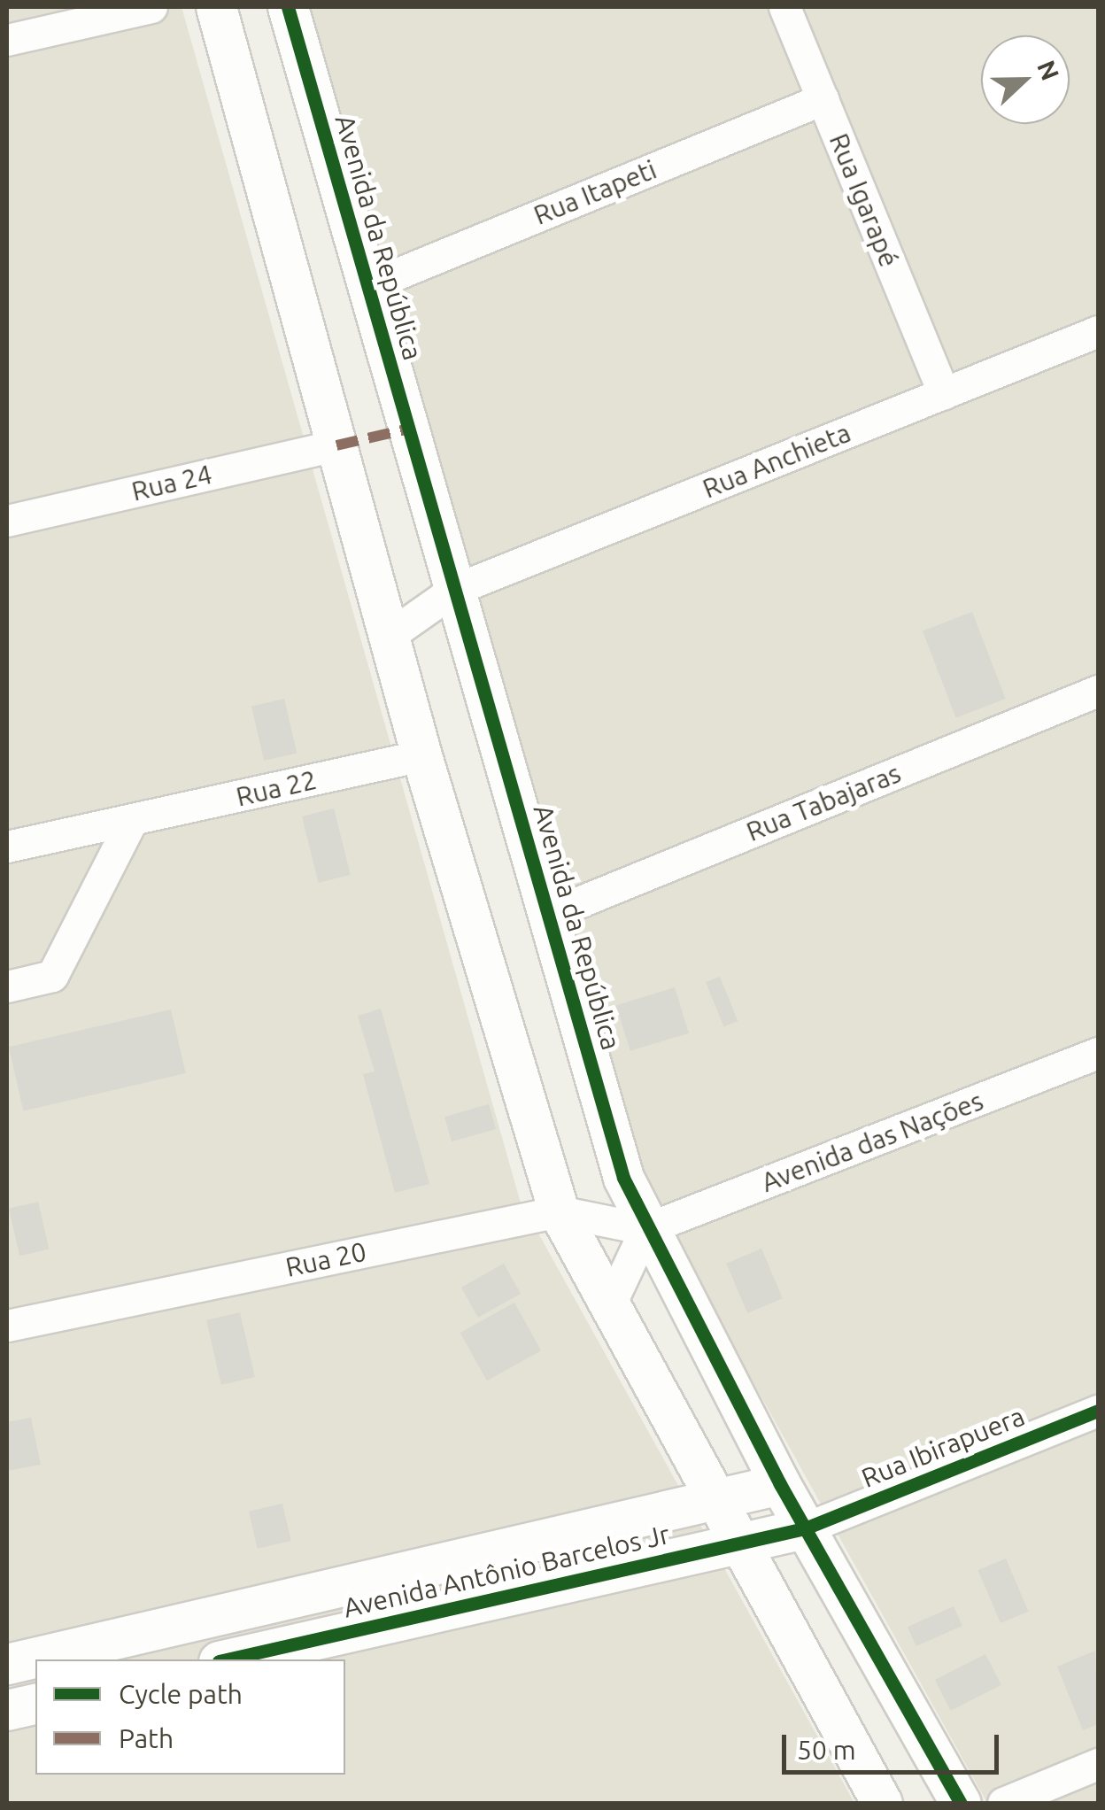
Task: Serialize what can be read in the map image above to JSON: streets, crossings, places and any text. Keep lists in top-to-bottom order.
{
  "streets": {
    "street": [
      "Rua Itapeti",
      "Rua Igarapé",
      "Avenida da República",
      "Rua Anchieta",
      "Rua 24",
      "Rua 22",
      "Rua Tabajaras",
      "Avenida das Nações",
      "Rua 20",
      "Rua Ibirapuera",
      "Avenida Antônio Barcelos Jr"
    ]
  },
  "crossings": [
    ["Rua Itapeti", "Rua Igarapé"],
    ["Rua Itapeti", "Avenida da República"],
    ["Rua Igarapé", "Rua Anchieta"],
    ["Avenida da República", "Rua Anchieta"],
    ["Avenida da República", "Rua Tabajaras"],
    ["Avenida da República", "Avenida das Nações"],
    ["Avenida da República", "Rua 20"],
    ["Avenida da República", "Rua Ibirapuera"],
    ["Avenida da República", "Avenida Antônio Barcelos Jr"],
    ["Avenida das Nações", "Rua 20"],
    ["Rua Ibirapuera", "Avenida Antônio Barcelos Jr"]
  ],
  "legend": ["Cycle path", "Path"],
  "scale_bar": "50 m",
  "north": "right"
}
